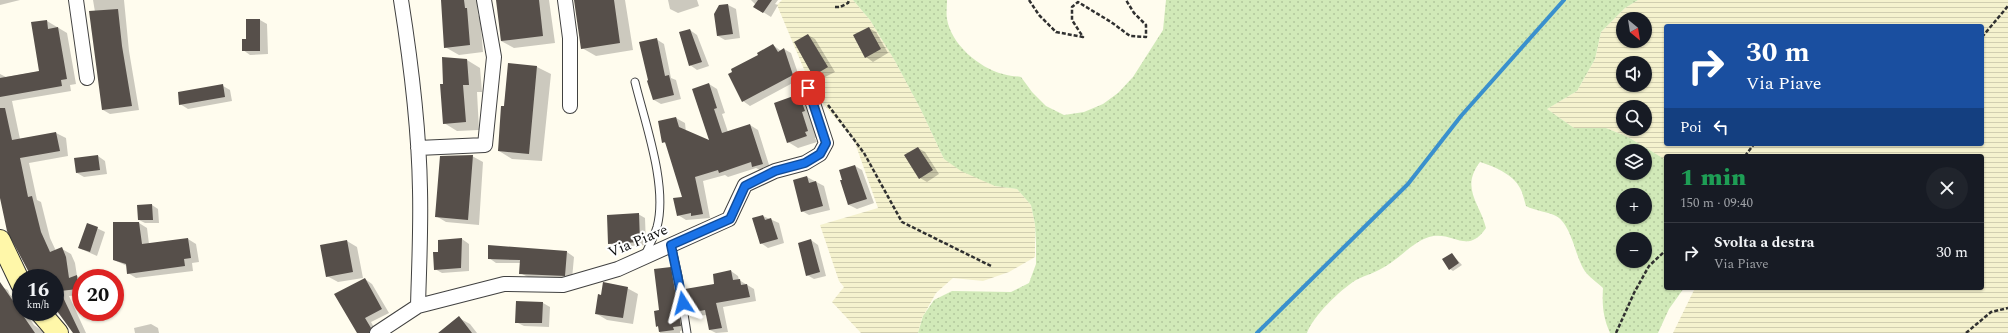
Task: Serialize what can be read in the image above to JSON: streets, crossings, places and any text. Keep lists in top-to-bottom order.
{
  "streets": {
    "street": ["Via Piave"]
  },
  "north": "bottom right",
  "page": {
    "map_buttons": ["+", "−"],
    "turn": ["30 m", "Via Piave"],
    "then": "Poi",
    "heading": ["1 min", "150 m · 09:40"],
    "list": [
      {
        "name": "Svolta a destra",
        "note": "Via Piave",
        "value": "30 m"
      }
    ],
    "speed": "16 km/h",
    "limit": "20"
  }
}
